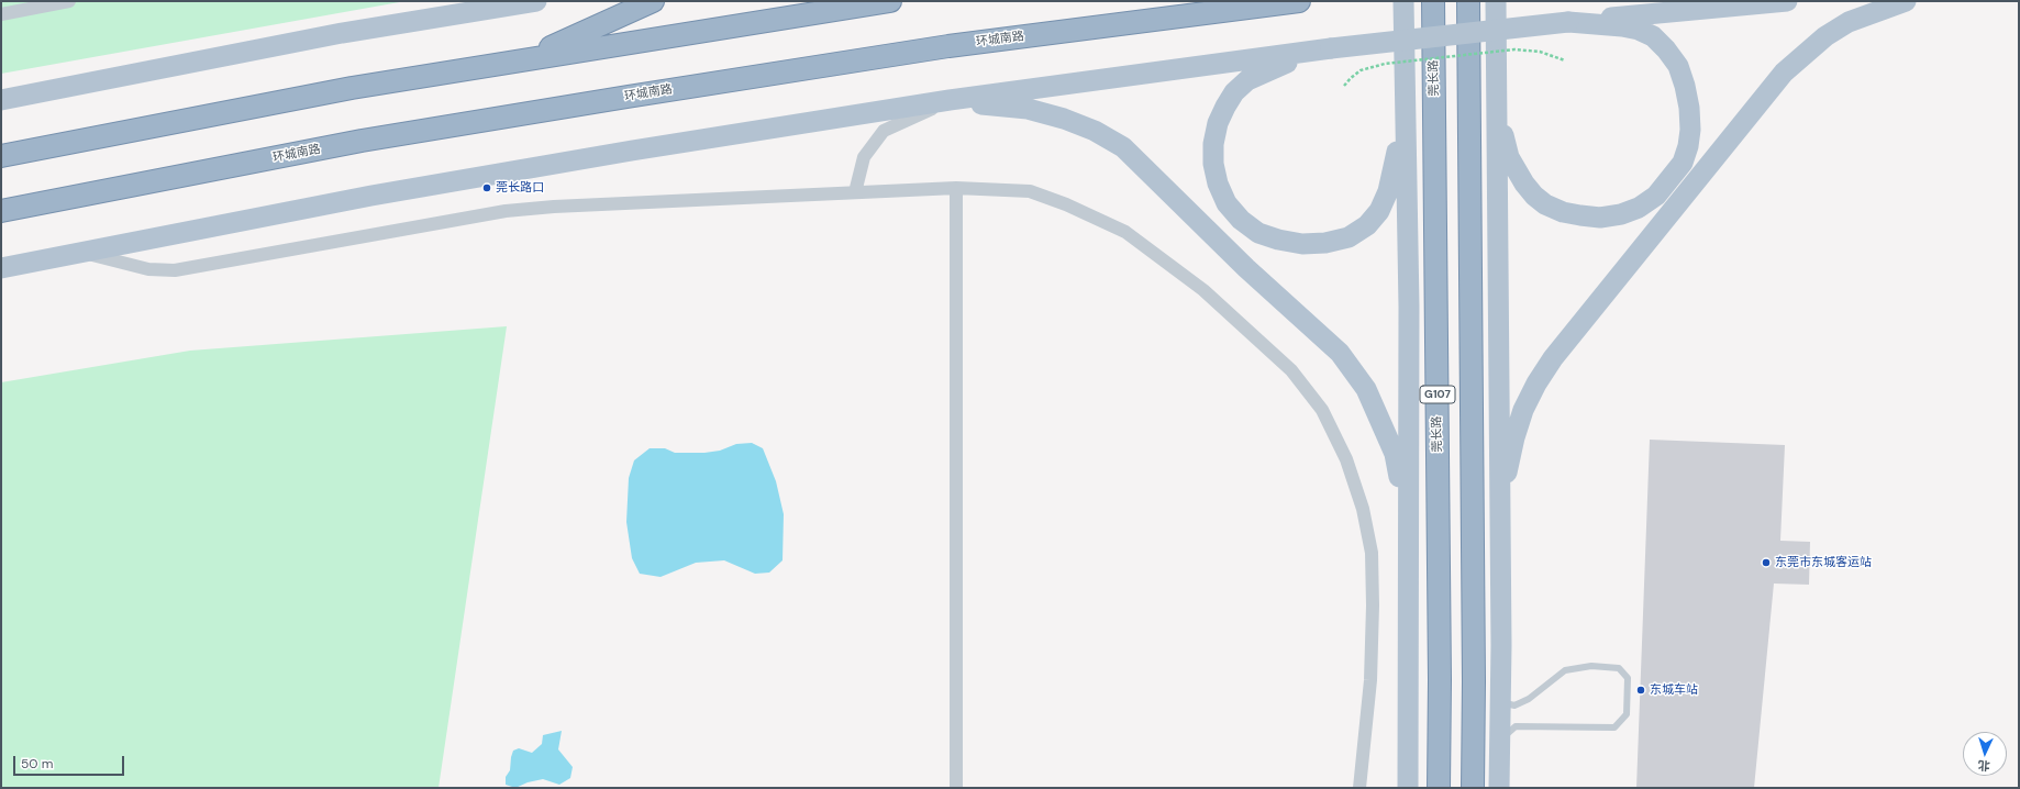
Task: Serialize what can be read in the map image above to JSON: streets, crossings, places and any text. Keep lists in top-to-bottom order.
{
  "streets": {
    "highway": ["环城南路", "莞长路", "G107"]
  },
  "places": ["莞长路口", "东莞市东城客运站", "东城车站"],
  "scale_bar": "50 m",
  "north": "bottom"
}
